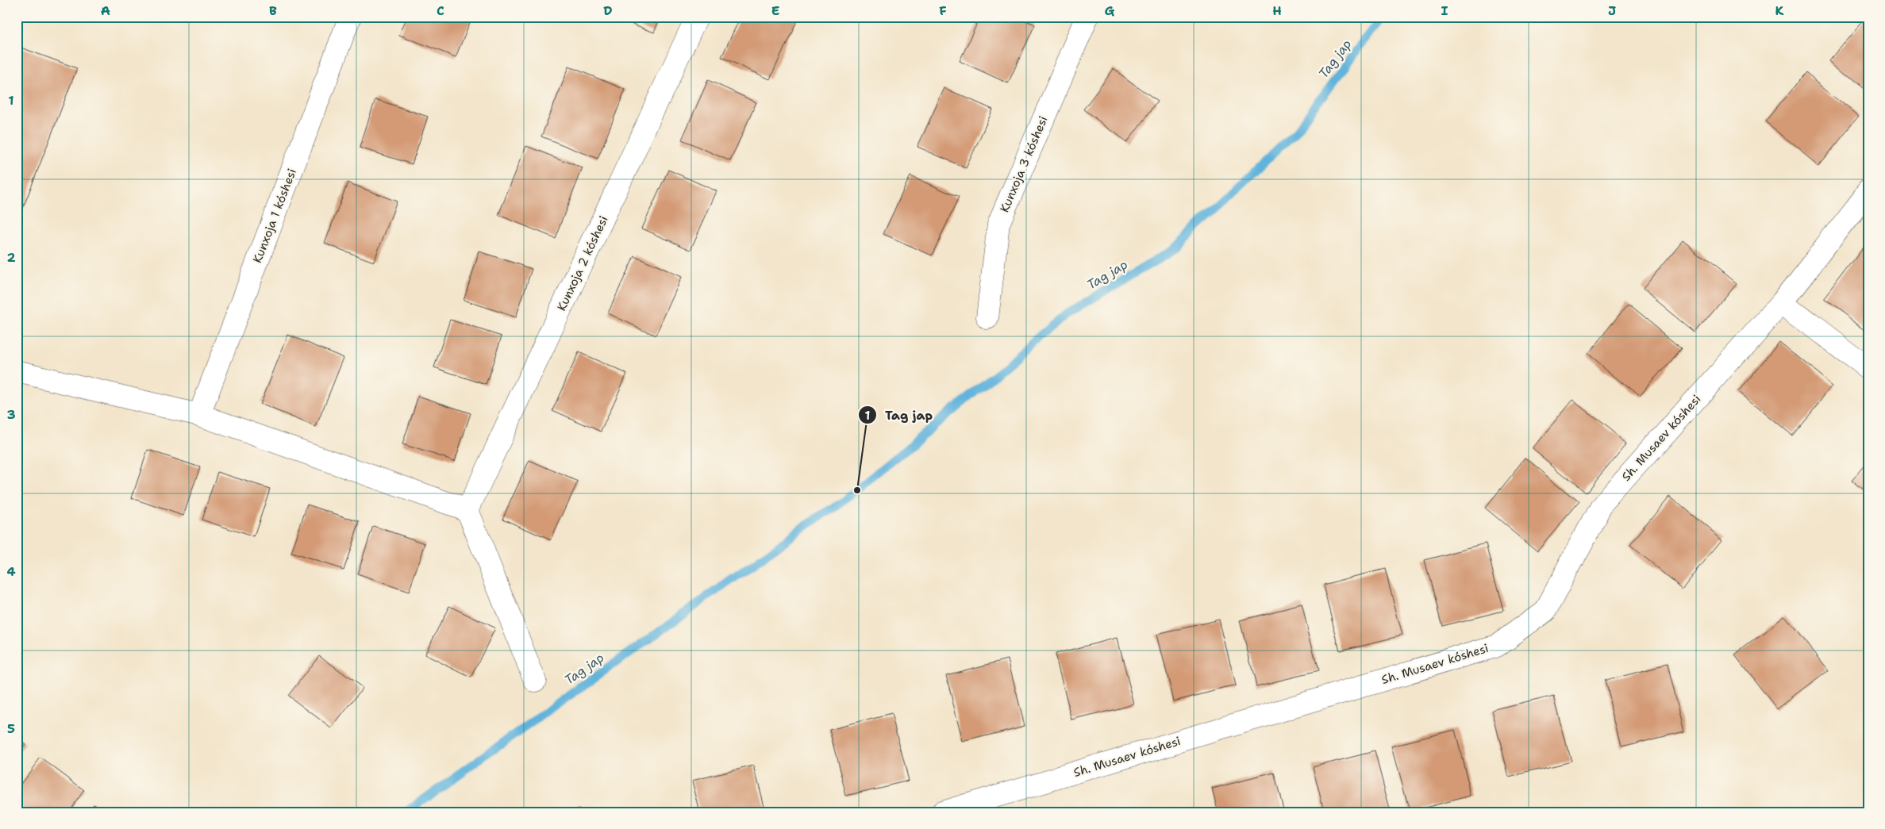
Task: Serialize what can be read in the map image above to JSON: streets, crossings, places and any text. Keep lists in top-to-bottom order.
{
  "streets": {
    "street": [
      "Kunxoja 3 kóshesi",
      "Kunxoja 1 kóshesi",
      "Kunxoja 2 kóshesi",
      "Sh. Musaev kóshesi"
    ]
  },
  "water": ["Tag jap"],
  "places": ["Tag jap"],
  "grid": {
    "columns": [
      "A",
      "B",
      "C",
      "D",
      "E",
      "F",
      "G",
      "H",
      "I",
      "J",
      "K"
    ],
    "rows": [
      "1",
      "2",
      "3",
      "4",
      "5"
    ]
  }
}
